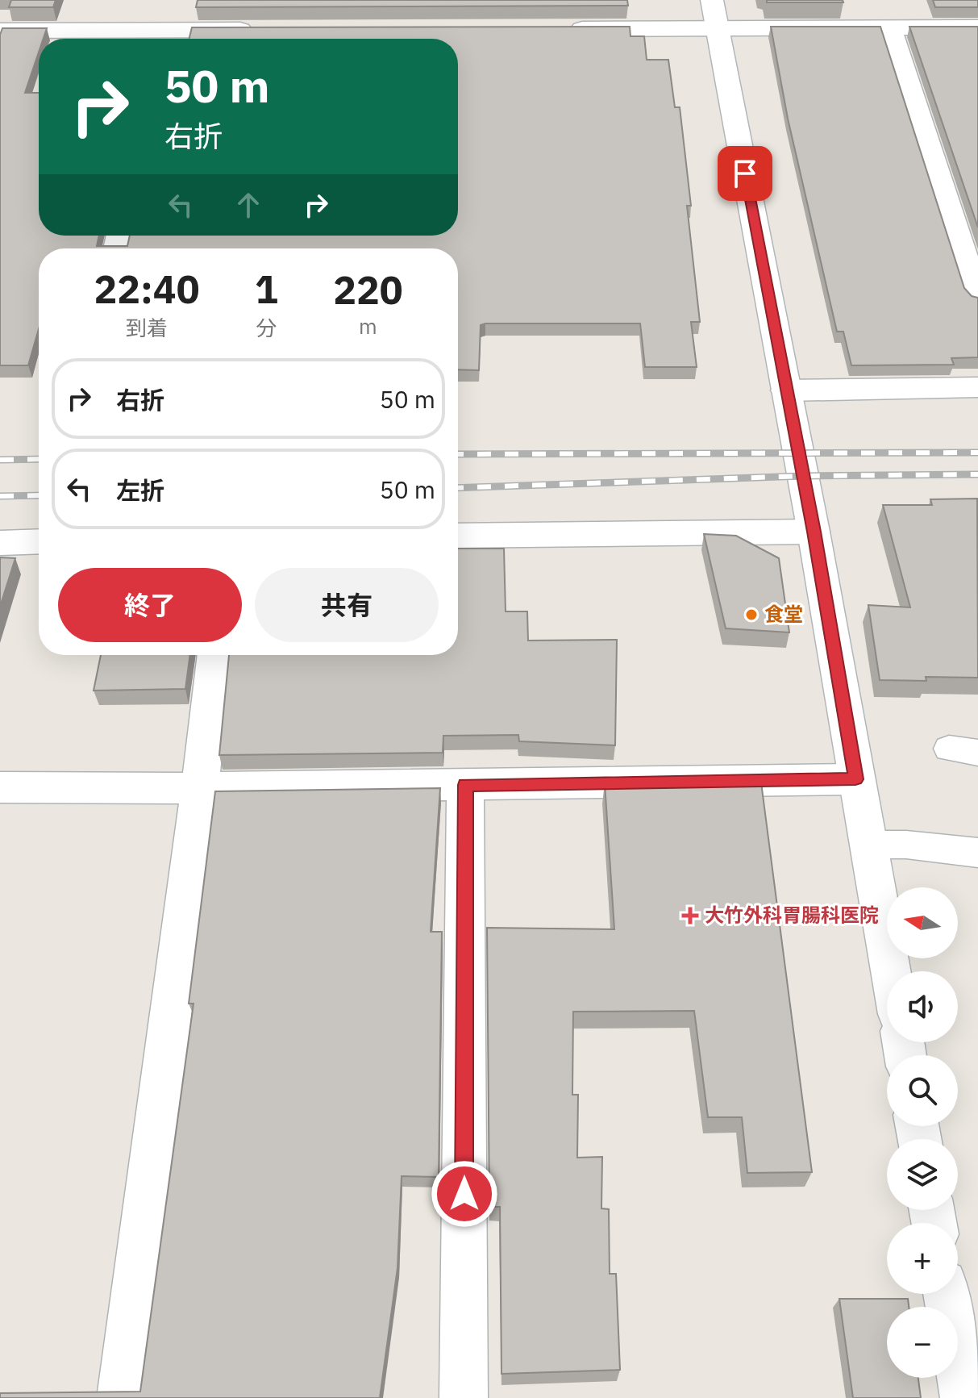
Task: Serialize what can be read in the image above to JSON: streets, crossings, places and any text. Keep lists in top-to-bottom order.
{
  "places": {
    "other": ["食堂"],
    "health": ["大竹外科胃腸科医院"]
  },
  "north": "left",
  "page": {
    "turn": ["50 m", "右折"],
    "eta": [
      "22:40",
      "到着",
      "1",
      "分",
      "220",
      "m"
    ],
    "list": [
      {
        "name": "右折",
        "value": "50 m"
      },
      {
        "name": "左折",
        "value": "50 m"
      }
    ],
    "buttons": ["終了", "共有"],
    "map_buttons": ["+", "−"]
  }
}
